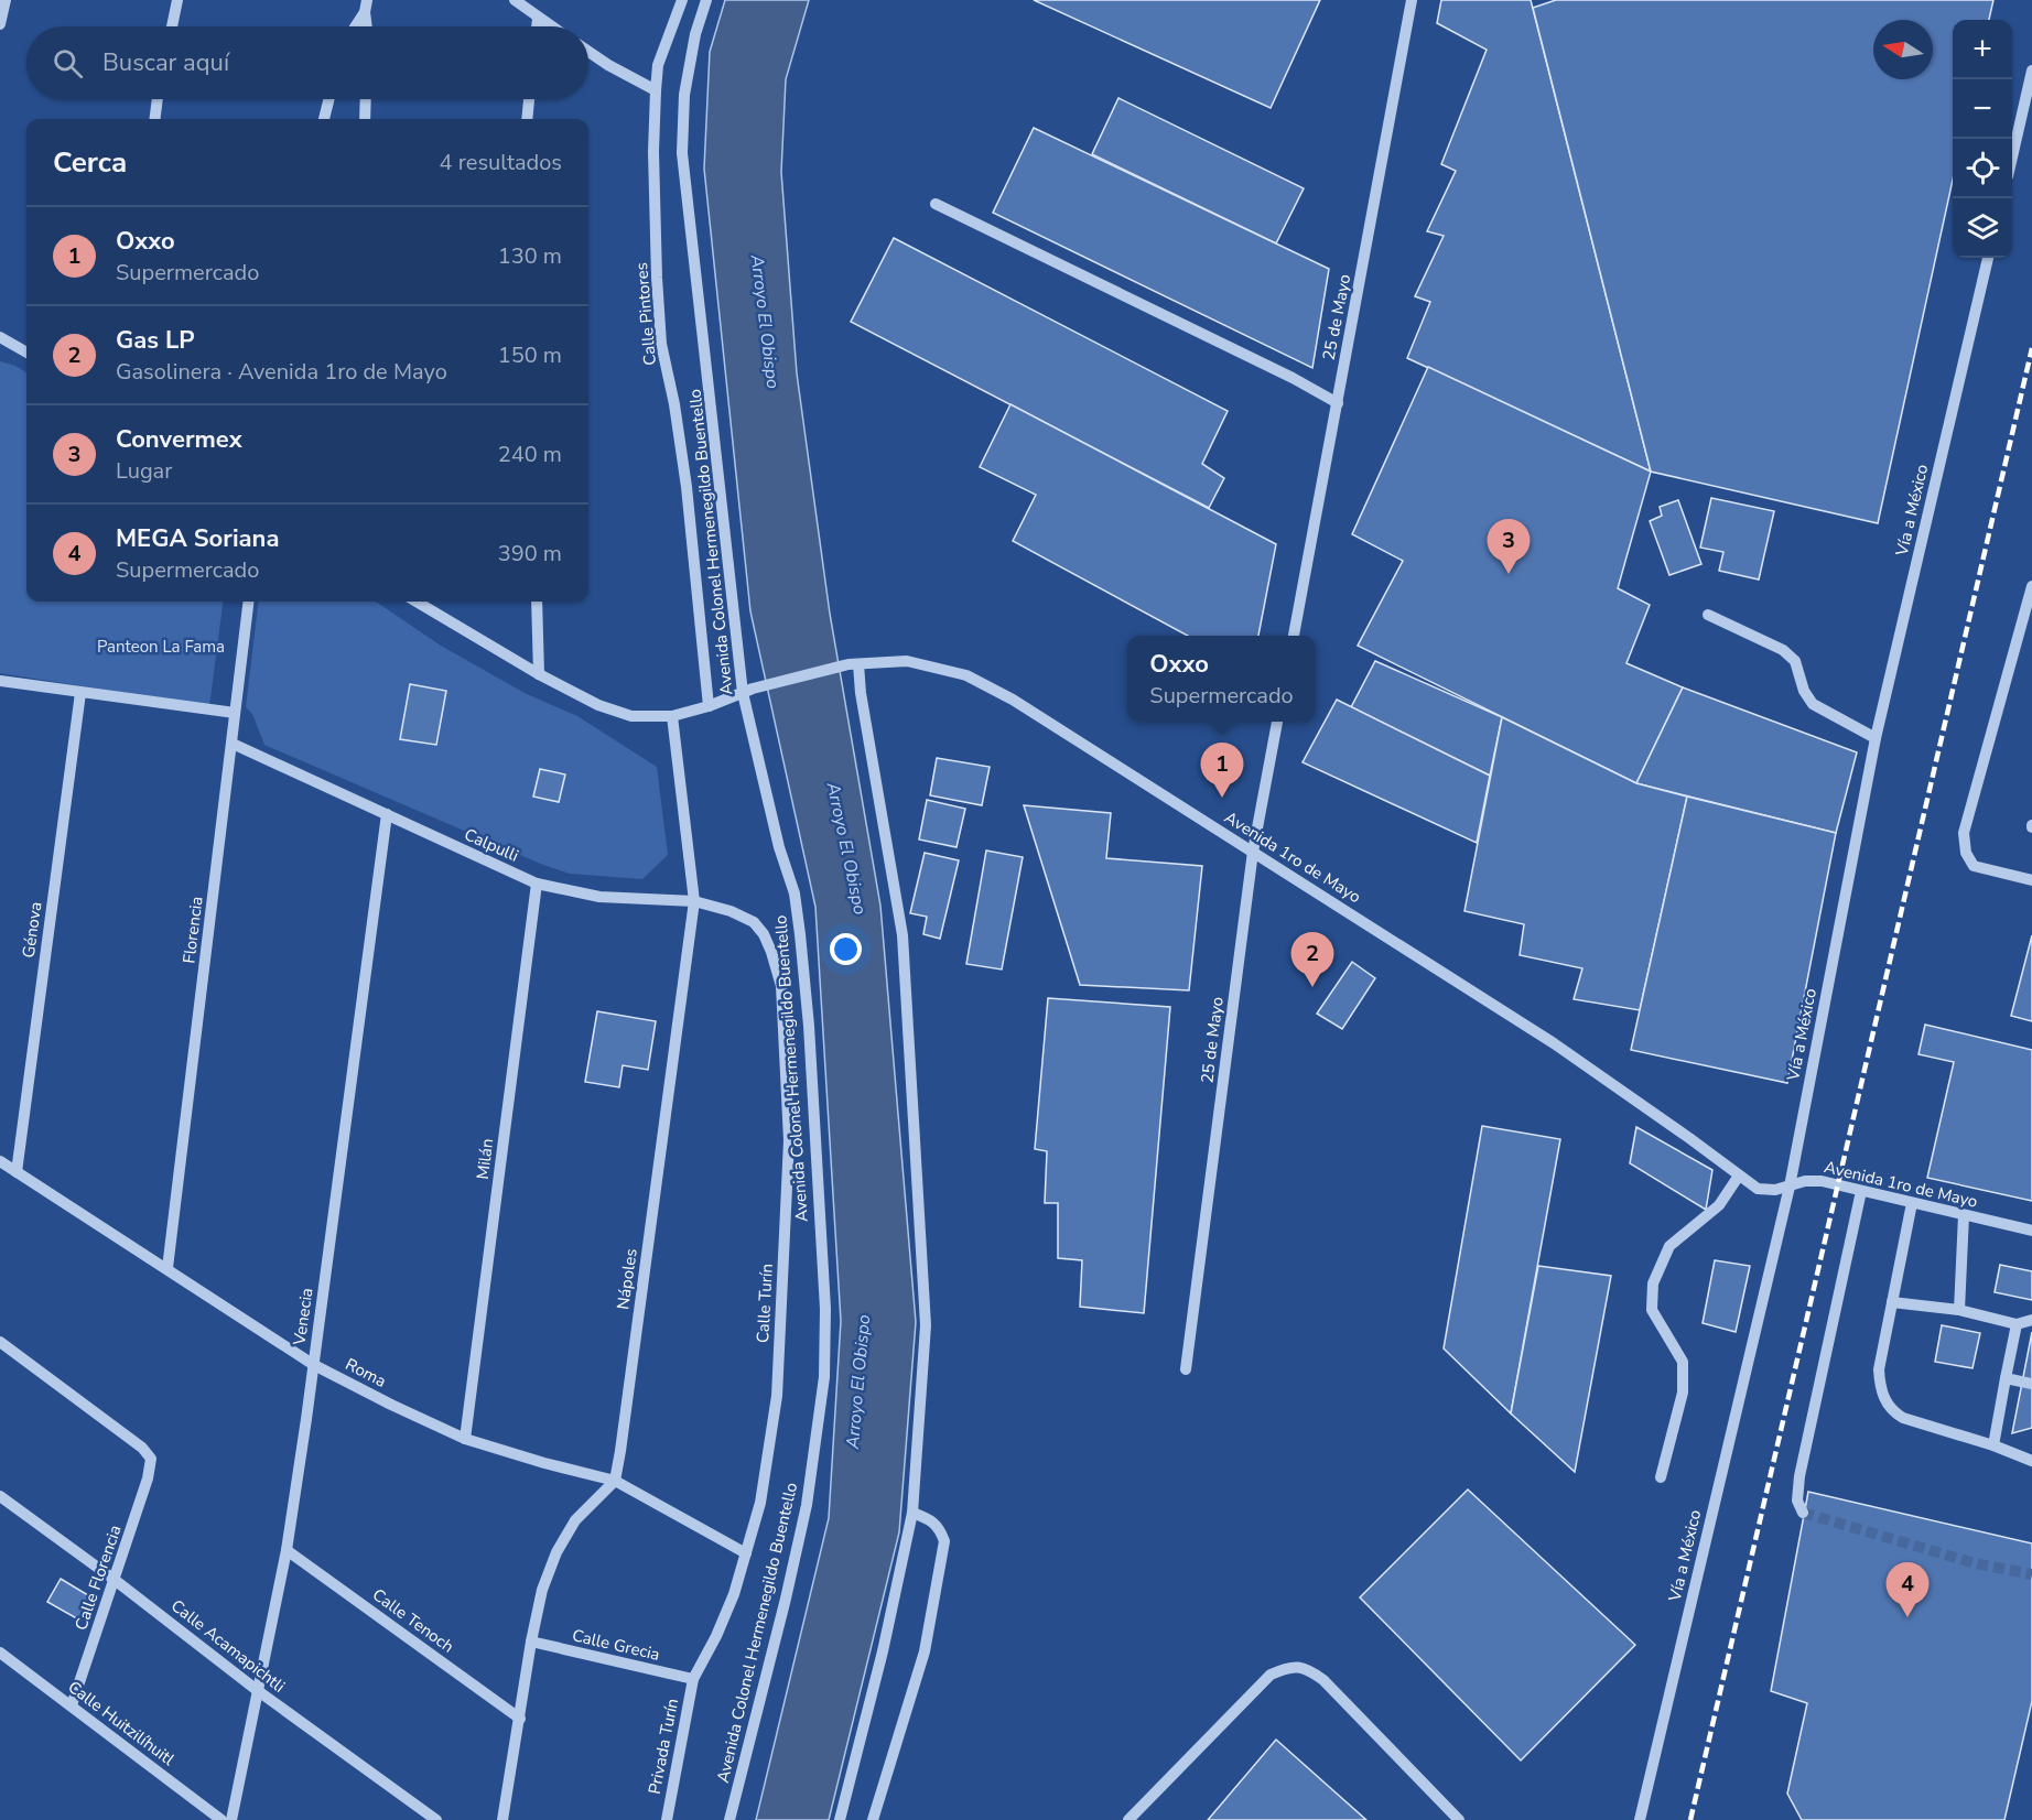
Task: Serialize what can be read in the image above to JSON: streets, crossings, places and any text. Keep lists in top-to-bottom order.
{
  "streets": {
    "street": [
      "Calle Pintores",
      "25 de Mayo",
      "Vía a México",
      "Avenida Colonel Hermenegildo Buentello",
      "Calpulli",
      "Avenida 1ro de Mayo",
      "Génova",
      "Florencia",
      "Milán",
      "Nápoles",
      "Calle Turín",
      "Venecia",
      "Roma",
      "Calle Florencia",
      "Calle Tenoch",
      "Calle Grecia",
      "Calle Acamapichtli",
      "Calle Huitzilíhuitl",
      "Privada Turín"
    ]
  },
  "crossings": [
    ["Calle Pintores", "Avenida 1ro de Mayo"],
    ["25 de Mayo", "Avenida 1ro de Mayo"],
    ["Vía a México", "Avenida 1ro de Mayo"],
    ["Avenida Colonel Hermenegildo Buentello", "Avenida 1ro de Mayo"],
    ["Calpulli", "Florencia"],
    ["Calpulli", "Milán"],
    ["Calpulli", "Nápoles"],
    ["Calpulli", "Calle Turín"],
    ["Calpulli", "Venecia"],
    ["Avenida 1ro de Mayo", "Nápoles"],
    ["Génova", "Roma"],
    ["Florencia", "Roma"],
    ["Milán", "Roma"],
    ["Nápoles", "Roma"],
    ["Calle Turín", "Roma"],
    ["Calle Turín", "Calle Grecia"],
    ["Calle Turín", "Privada Turín"],
    ["Venecia", "Roma"],
    ["Venecia", "Calle Tenoch"],
    ["Venecia", "Calle Acamapichtli"],
    ["Calle Florencia", "Calle Acamapichtli"],
    ["Calle Florencia", "Calle Huitzilíhuitl"],
    ["Calle Grecia", "Privada Turín"]
  ],
  "water": ["Arroyo El Obispo"],
  "parks": ["Panteon La Fama"],
  "north": "left",
  "page": {
    "map_buttons": ["+", "−"],
    "search": "Buscar aquí",
    "heading": ["Cerca", "4 resultados"],
    "list": [
      {
        "mark": "1",
        "name": "Oxxo",
        "note": "Supermercado",
        "value": "130 m"
      },
      {
        "mark": "2",
        "name": "Gas LP",
        "note": "Gasolinera · Avenida 1ro de Mayo",
        "value": "150 m"
      },
      {
        "mark": "3",
        "name": "Convermex",
        "note": "Lugar",
        "value": "240 m"
      },
      {
        "mark": "4",
        "name": "MEGA Soriana",
        "note": "Supermercado",
        "value": "390 m"
      }
    ],
    "pins": [
      "3",
      "1",
      "2",
      "4"
    ],
    "popup": ["Oxxo", "Supermercado"]
  }
}
